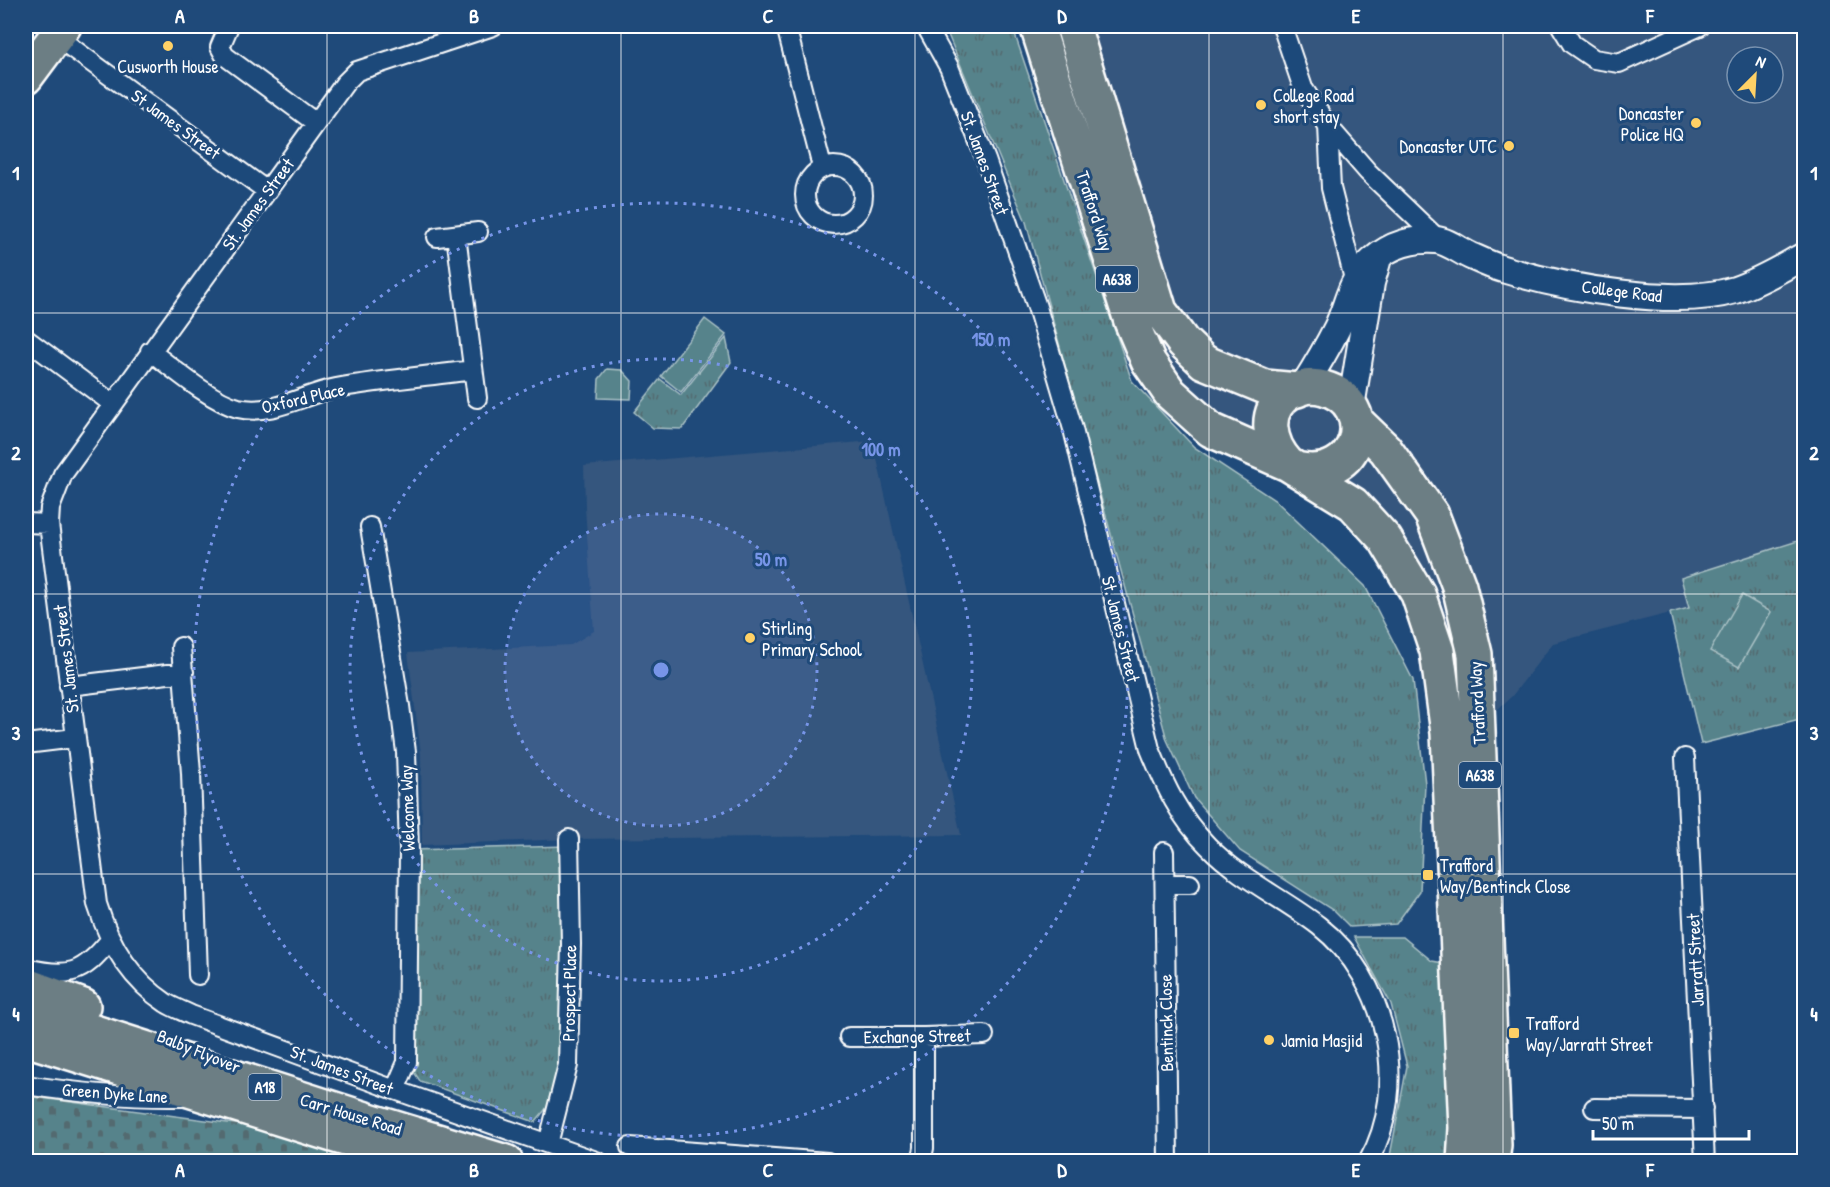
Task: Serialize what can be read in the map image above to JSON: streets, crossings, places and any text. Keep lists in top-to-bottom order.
{
  "streets": {
    "highway": [
      "Trafford Way",
      "A638",
      "Balby Flyover",
      "A18",
      "Carr House Road"
    ],
    "street": [
      "St James Street",
      "St. James Street",
      "College Road",
      "Oxford Place",
      "Welcome Way",
      "Jarratt Street",
      "Prospect Place",
      "Bentinck Close",
      "Exchange Street",
      "Green Dyke Lane"
    ]
  },
  "crossings": [
    ["St James Street", "St. James Street"],
    ["St. James Street", "Oxford Place"],
    ["St. James Street", "Welcome Way"],
    ["St. James Street", "Prospect Place"],
    ["Trafford Way", "College Road"],
    ["Balby Flyover", "Carr House Road"],
    ["Green Dyke Lane", "Carr House Road"]
  ],
  "places": {
    "other": [
      "Cusworth House",
      "College Road short stay",
      "Doncaster Police HQ",
      "Doncaster UTC",
      "Stirling Primary School",
      "Jamia Masjid"
    ],
    "transit": ["Trafford Way/Bentinck Close", "Trafford Way/Jarratt Street"]
  },
  "scale_bar": "50 m",
  "north": "top right",
  "grid": {
    "columns": [
      "A",
      "B",
      "C",
      "D",
      "E",
      "F"
    ],
    "rows": [
      "1",
      "2",
      "3",
      "4"
    ]
  },
  "rings": ["150 m", "100 m", "50 m"]
}
